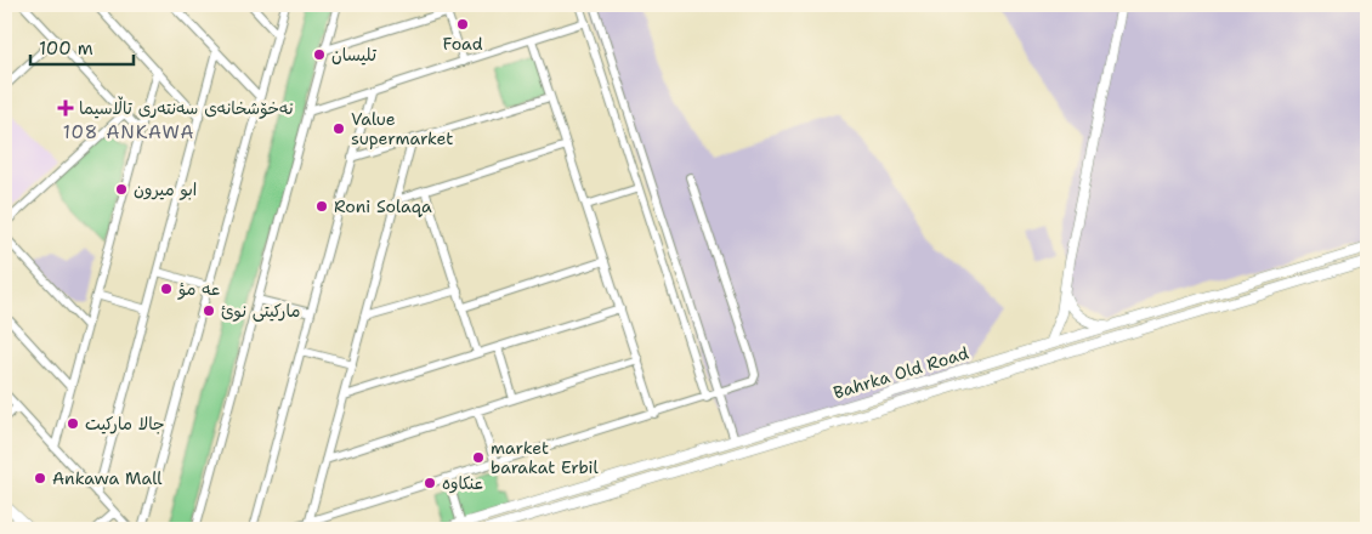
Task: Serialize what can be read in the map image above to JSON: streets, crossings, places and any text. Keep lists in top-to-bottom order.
{
  "streets": {
    "street": ["Bahrka Old Road"]
  },
  "districts": ["108 ANKAWA"],
  "places": {
    "other": [
      "Foad",
      "تليسان",
      "Value supermarket",
      "ابو ميرون",
      "Roni Solaqa",
      "عه مؤ",
      "مارکیتی نوئ",
      "جالا ماركيت",
      "market barakat Erbil",
      "Ankawa Mall",
      "عنكاوه"
    ],
    "health": ["نەخۆشخانەی سەنتەری تاڵاسیما"]
  },
  "scale_bar": "100 m"
}
